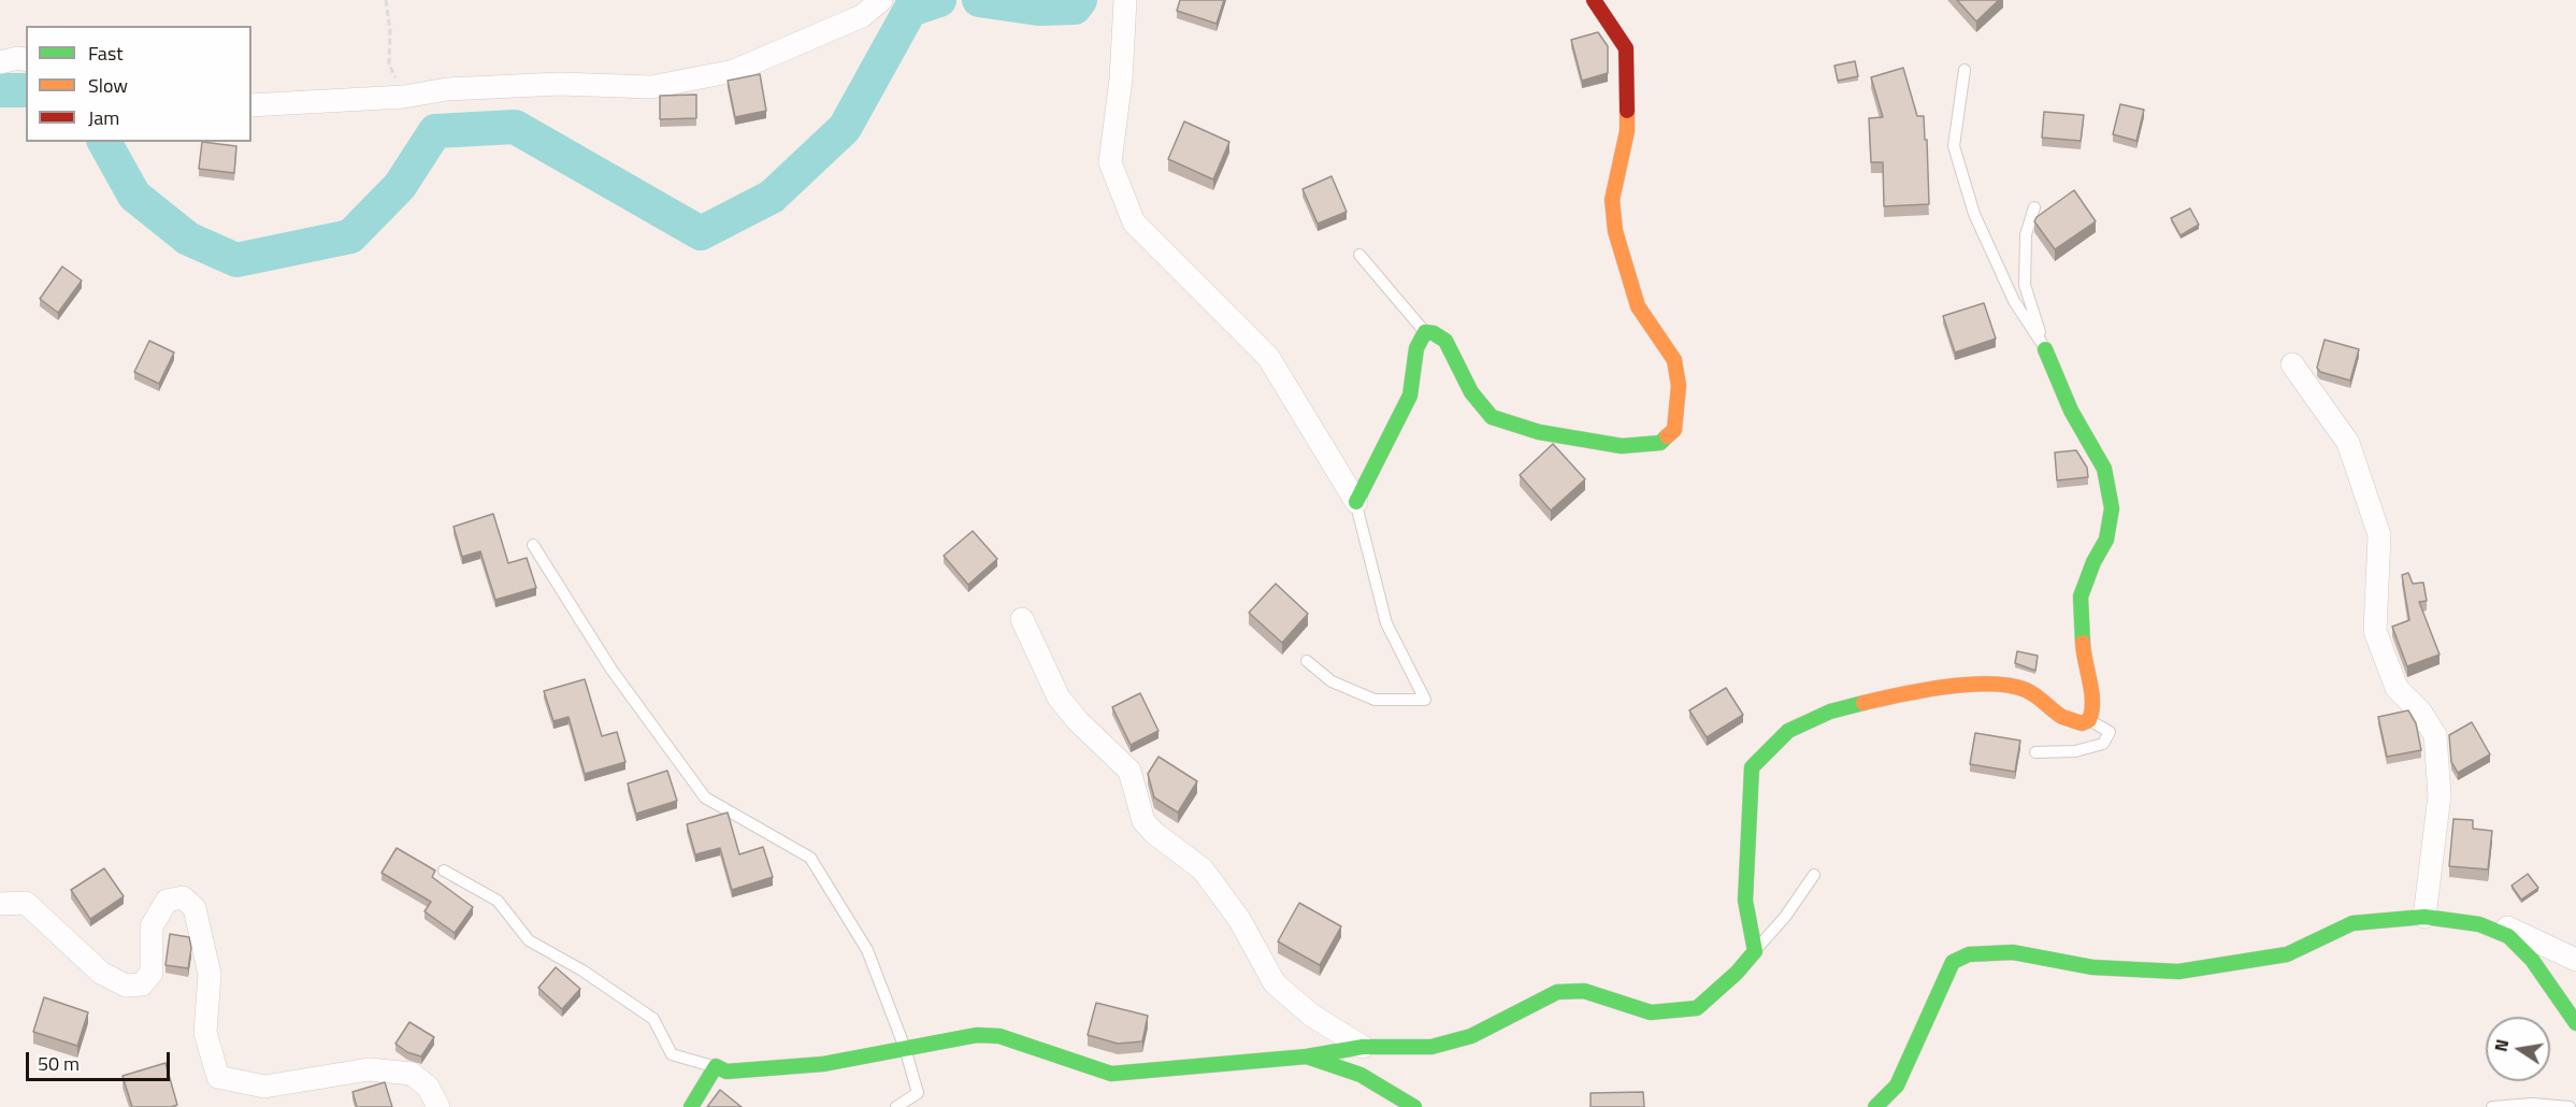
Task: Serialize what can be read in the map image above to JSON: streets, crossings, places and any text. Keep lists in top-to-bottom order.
{
  "legend": ["Fast", "Slow", "Jam"],
  "scale_bar": "50 m",
  "north": "left"
}
